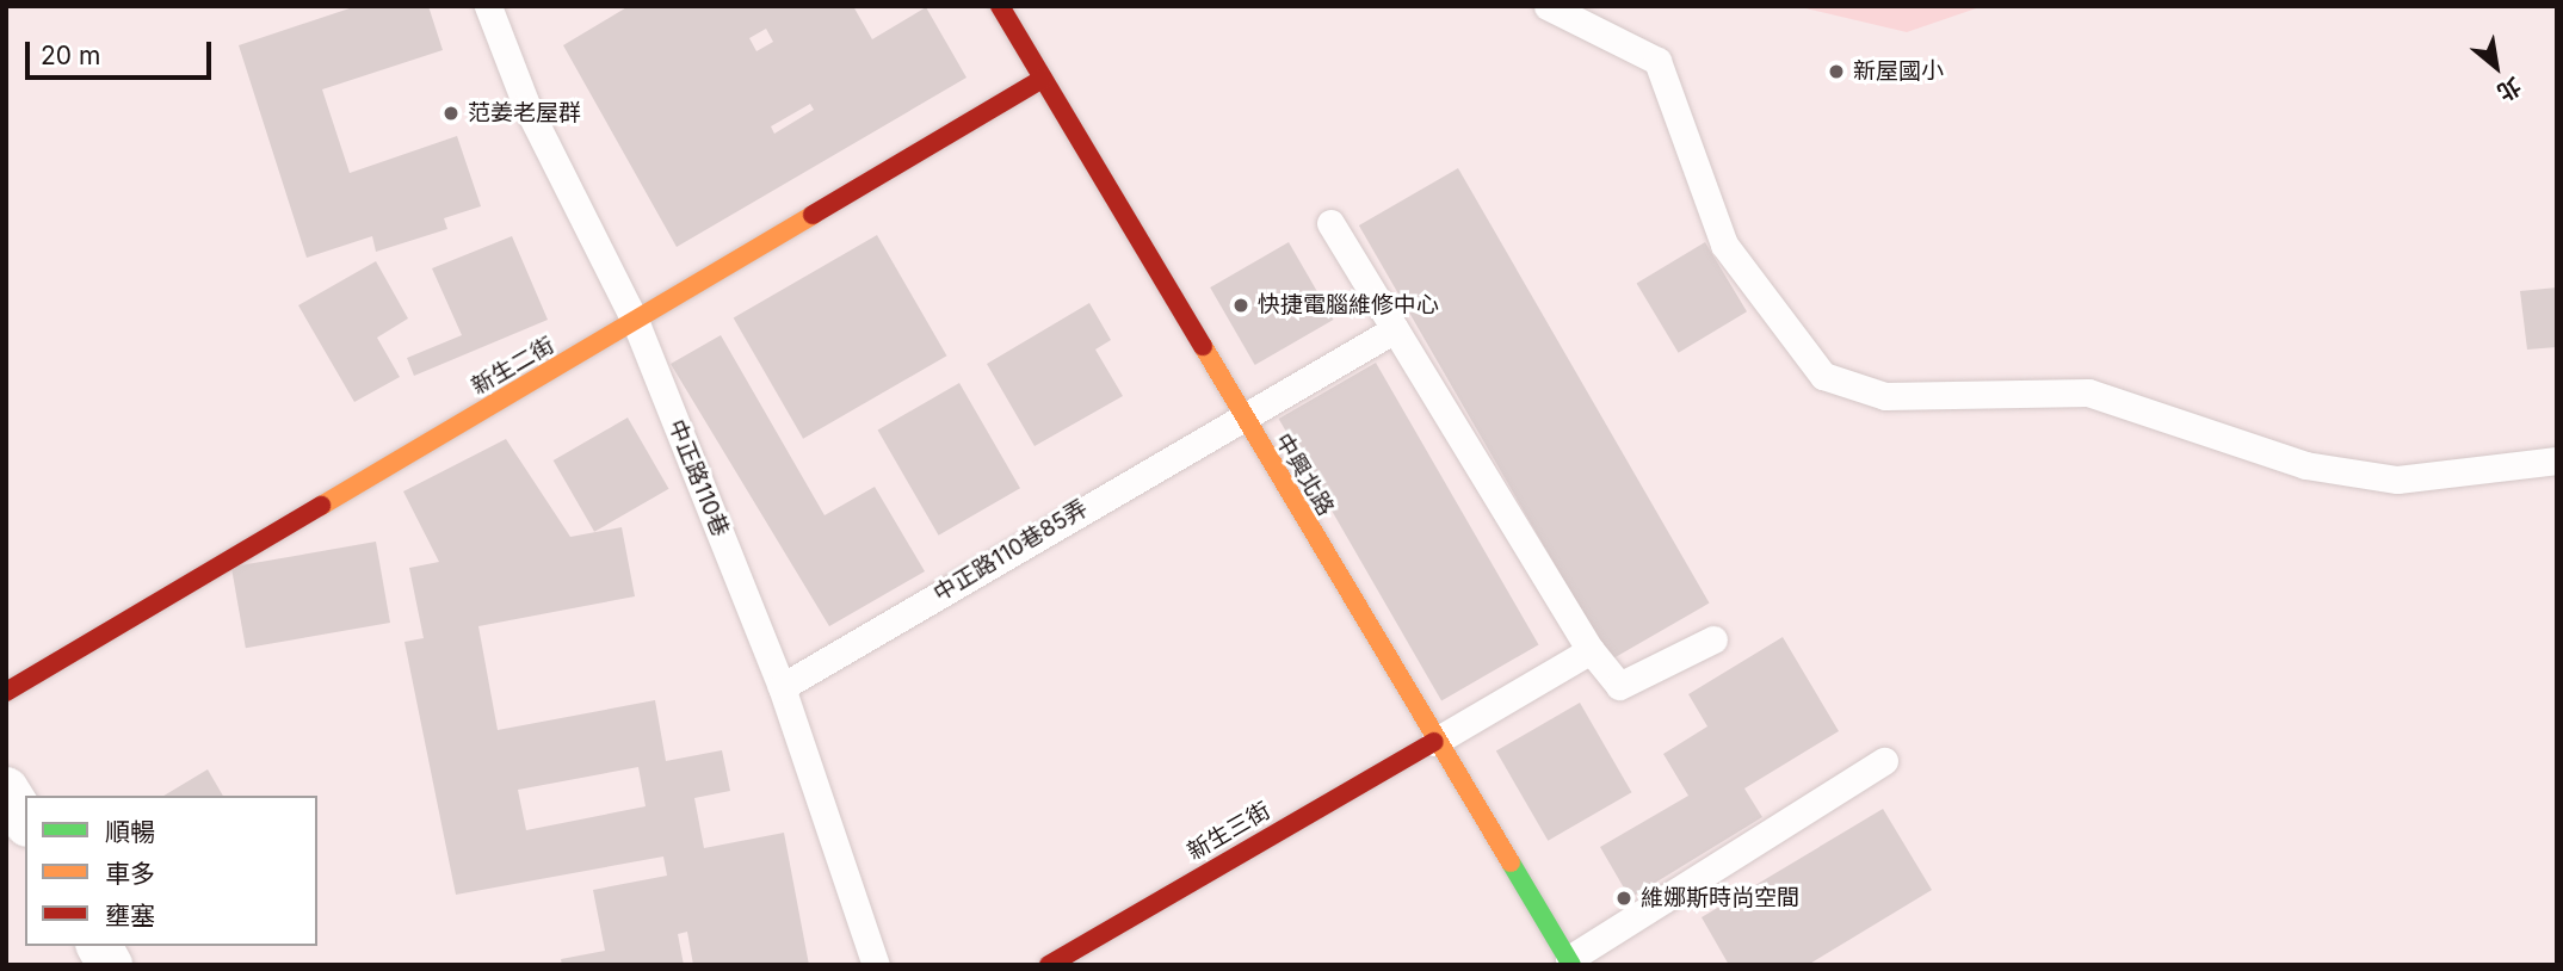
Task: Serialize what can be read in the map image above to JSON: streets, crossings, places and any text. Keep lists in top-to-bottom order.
{
  "streets": {
    "street": ["新生二街", "中興北路", "新生三街"],
    "lane": ["中正路110巷", "中正路110巷85弄"]
  },
  "crossings": [
    ["新生二街", "中興北路"],
    ["新生二街", "中正路110巷"],
    ["中興北路", "中正路110巷85弄"],
    ["中興北路", "新生三街"],
    ["中正路110巷", "中正路110巷85弄"]
  ],
  "places": [
    "新屋國小",
    "范姜老屋群",
    "快捷電腦維修中心",
    "維娜斯時尚空間"
  ],
  "legend": ["順暢", "車多", "壅塞"],
  "scale_bar": "20 m",
  "north": "bottom right"
}
